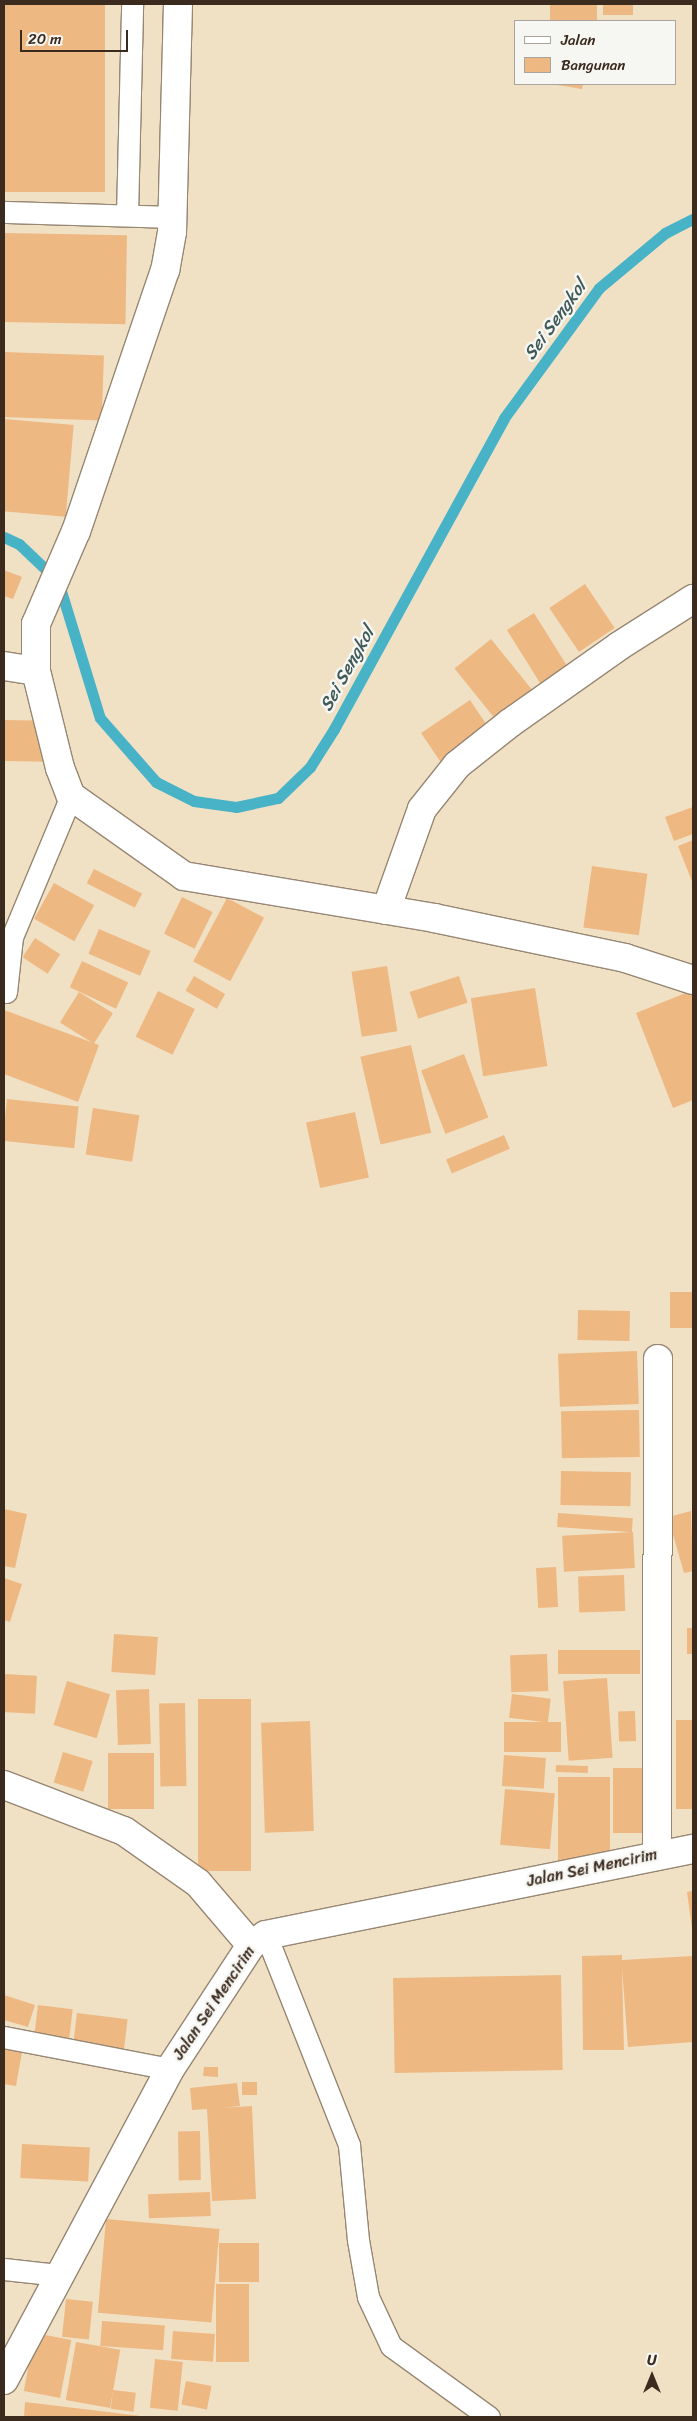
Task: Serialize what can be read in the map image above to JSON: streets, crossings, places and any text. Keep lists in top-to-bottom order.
{
  "streets": {
    "street": ["Jalan Sei Mencirim"]
  },
  "water": ["Sei Sengkol"],
  "legend": ["Jalan", "Bangunan"],
  "scale_bar": "20 m",
  "north": "top"
}
